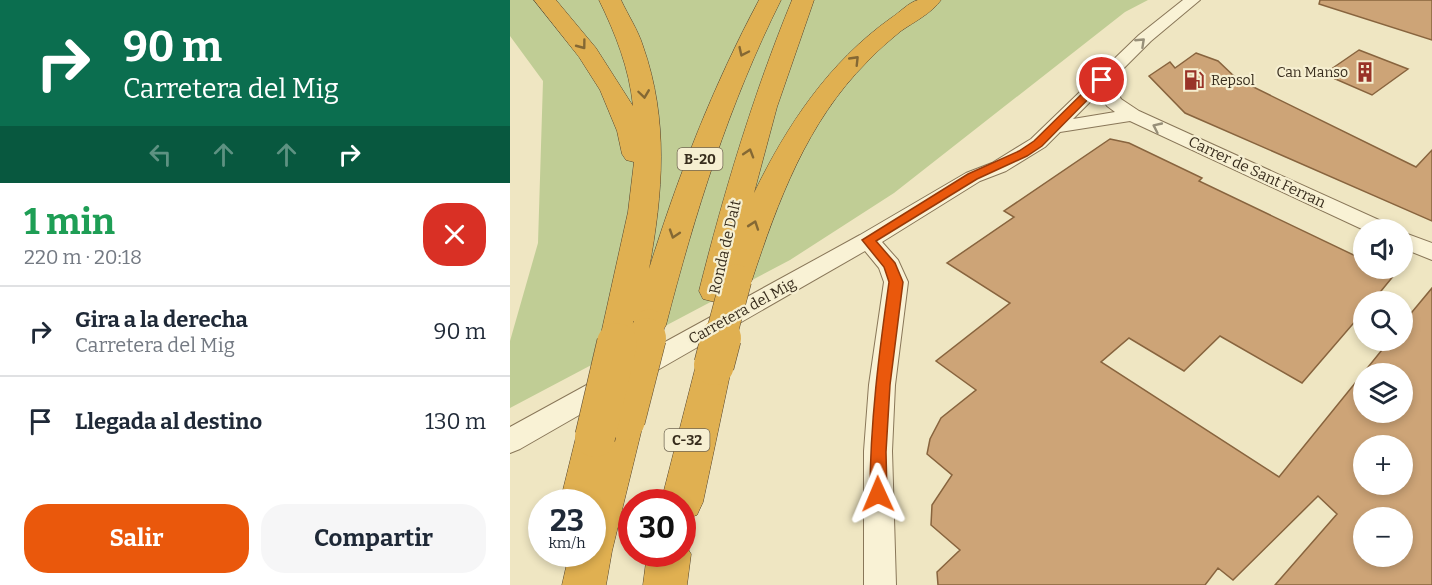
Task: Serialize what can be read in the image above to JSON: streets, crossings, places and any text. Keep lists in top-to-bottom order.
{
  "streets": {
    "highway": ["B-20", "Ronda de Dalt", "C-32"],
    "street": ["Carrer de Sant Ferran", "Carretera del Mig"]
  },
  "crossings": [
    ["Carrer de Sant Ferran", "Carretera del Mig"]
  ],
  "one_way": ["Carrer de Sant Ferran"],
  "places": {
    "building": ["Can Manso"],
    "fuel station": ["Repsol"]
  },
  "page": {
    "turn": ["90 m", "Carretera del Mig"],
    "heading": ["1 min", "220 m · 20:18"],
    "map_buttons": ["+", "−"],
    "list": [
      {
        "name": "Gira a la derecha",
        "note": "Carretera del Mig",
        "value": "90 m"
      },
      {
        "name": "Llegada al destino",
        "value": "130 m"
      }
    ],
    "speed": "23 km/h",
    "limit": "30",
    "buttons": ["Salir", "Compartir"]
  }
}
